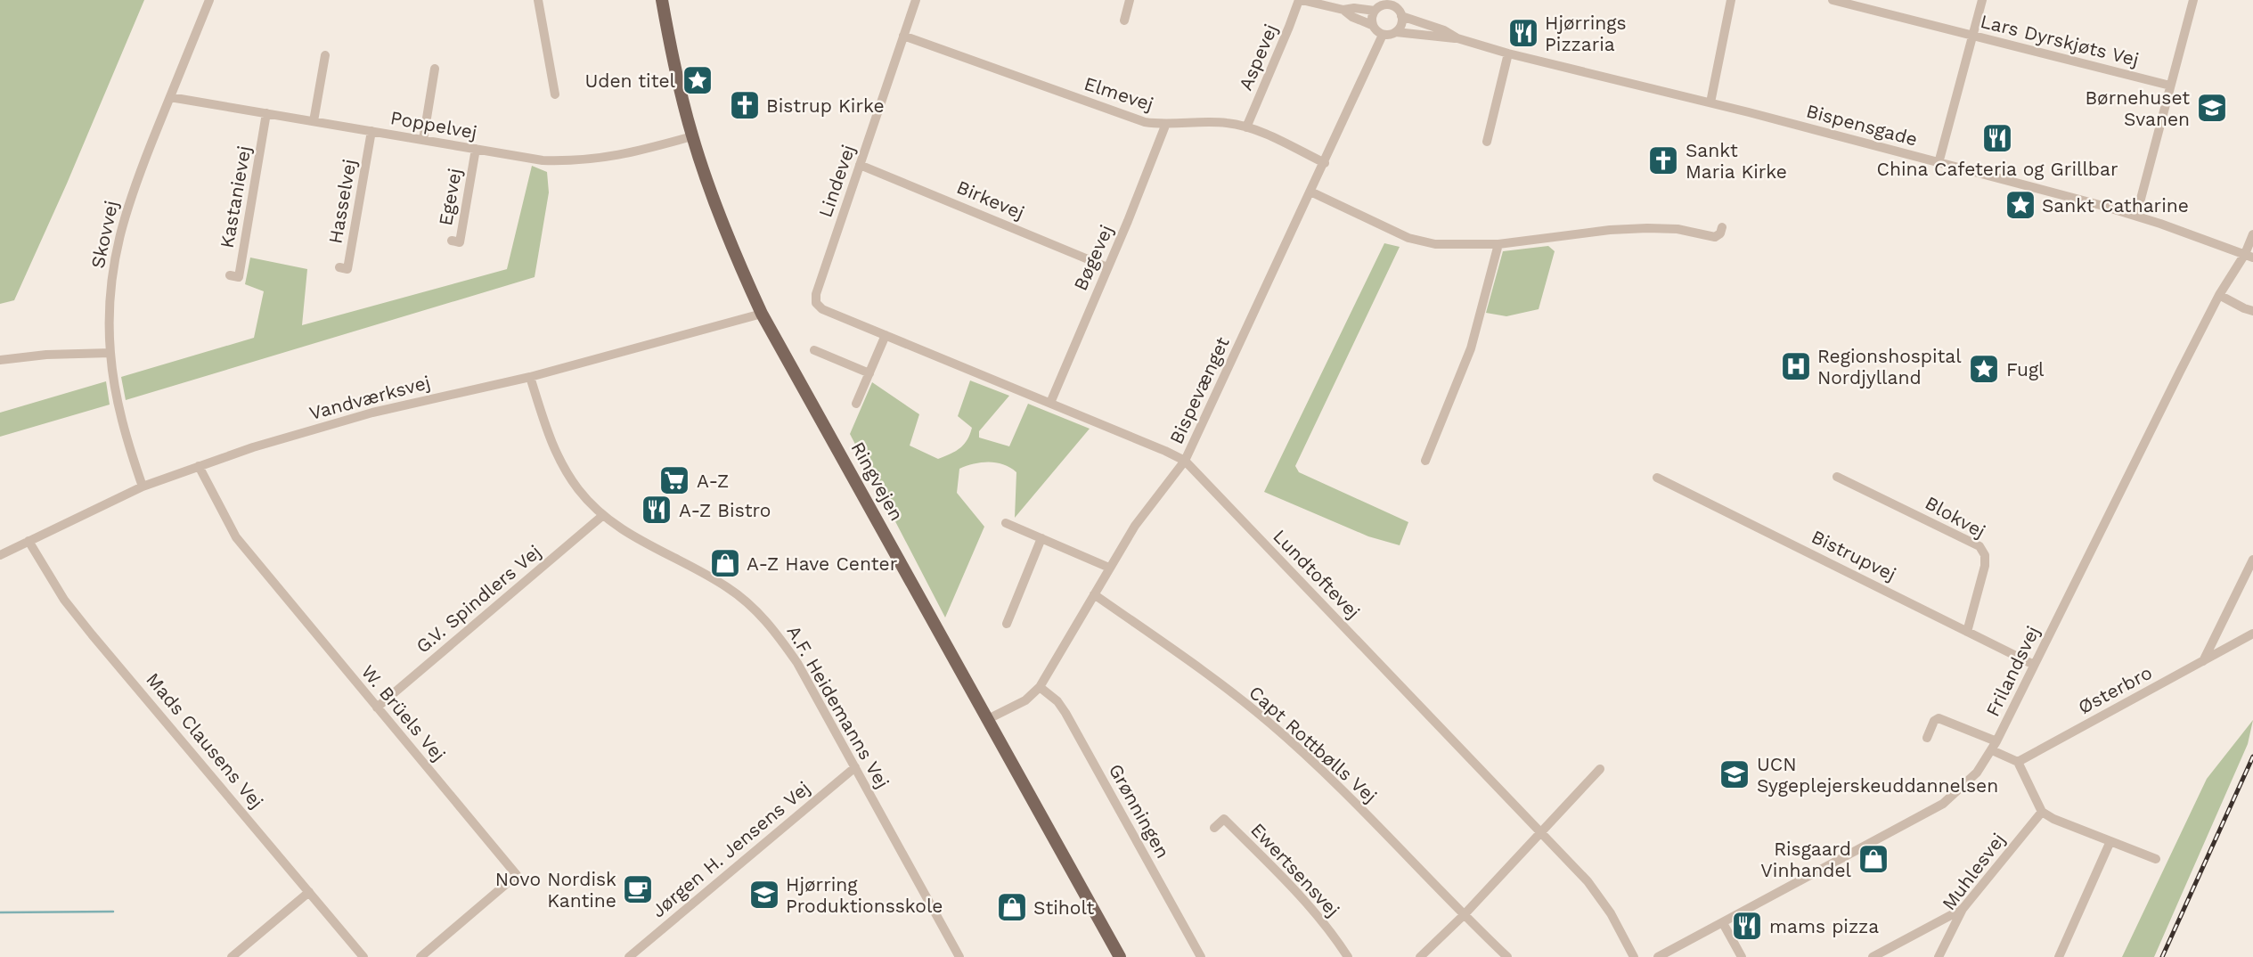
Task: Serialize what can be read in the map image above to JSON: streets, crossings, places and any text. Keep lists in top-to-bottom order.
{
  "streets": {
    "main road": ["Ringvejen"],
    "street": [
      "Lars Dyrskjøts Vej",
      "Aspevej",
      "Elmevej",
      "Poppelvej",
      "Bispensgade",
      "Lindevej",
      "Kastanievej",
      "Egevej",
      "Birkevej",
      "Hasselvej",
      "Skovvej",
      "Bøgevej",
      "Bispevænget",
      "Vandværksvej",
      "Blokvej",
      "Bistrupvej",
      "Lundtoftevej",
      "G.V. Spindlers Vej",
      "Frilandsvej",
      "Østerbro",
      "A.F. Heidemanns Vej",
      "W. Brüels Vej",
      "Mads Clausens Vej",
      "Capt Rottbølls Vej",
      "Grønningen",
      "Jørgen H. Jensens Vej",
      "Ewertsensvej",
      "Muhlesvej"
    ]
  },
  "crossings": [
    ["Aspevej", "Elmevej"],
    ["Elmevej", "Lindevej"],
    ["Elmevej", "Bøgevej"],
    ["Elmevej", "Bispevænget"],
    ["Poppelvej", "Kastanievej"],
    ["Poppelvej", "Egevej"],
    ["Poppelvej", "Hasselvej"],
    ["Poppelvej", "Skovvej"],
    ["Poppelvej", "Ringvejen"],
    ["Bispensgade", "Bispevænget"],
    ["Bispensgade", "Frilandsvej"],
    ["Lindevej", "Birkevej"],
    ["Lindevej", "Lundtoftevej"],
    ["Birkevej", "Bøgevej"],
    ["Skovvej", "Vandværksvej"],
    ["Bøgevej", "Lundtoftevej"],
    ["Bispevænget", "Ringvejen"],
    ["Bispevænget", "Lundtoftevej"],
    ["Bispevænget", "Capt Rottbølls Vej"],
    ["Bispevænget", "Grønningen"],
    ["Vandværksvej", "Ringvejen"],
    ["Vandværksvej", "A.F. Heidemanns Vej"],
    ["Vandværksvej", "W. Brüels Vej"],
    ["Vandværksvej", "Mads Clausens Vej"],
    ["Blokvej", "Bistrupvej"],
    ["Bistrupvej", "Frilandsvej"],
    ["G.V. Spindlers Vej", "A.F. Heidemanns Vej"],
    ["G.V. Spindlers Vej", "W. Brüels Vej"],
    ["A.F. Heidemanns Vej", "Jørgen H. Jensens Vej"]
  ],
  "places": {
    "restaurant": [
      "Hjørrings Pizzaria",
      "China Cafeteria og Grillbar",
      "A-Z Bistro",
      "mams pizza"
    ],
    "place": ["Uden titel", "Sankt Catharine", "Fugl"],
    "church": ["Bistrup Kirke", "Sankt Maria Kirke"],
    "school or university": ["Børnehuset Svanen", "UCN Sygeplejerskeuddannelsen", "Hjørring Produktionsskole"],
    "hospital": ["Regionshospital Nordjylland"],
    "supermarket": ["A-Z"],
    "shop": ["A-Z Have Center", "Risgaard Vinhandel", "Stiholt"],
    "cafe": ["Novo Nordisk Kantine"]
  }
}
